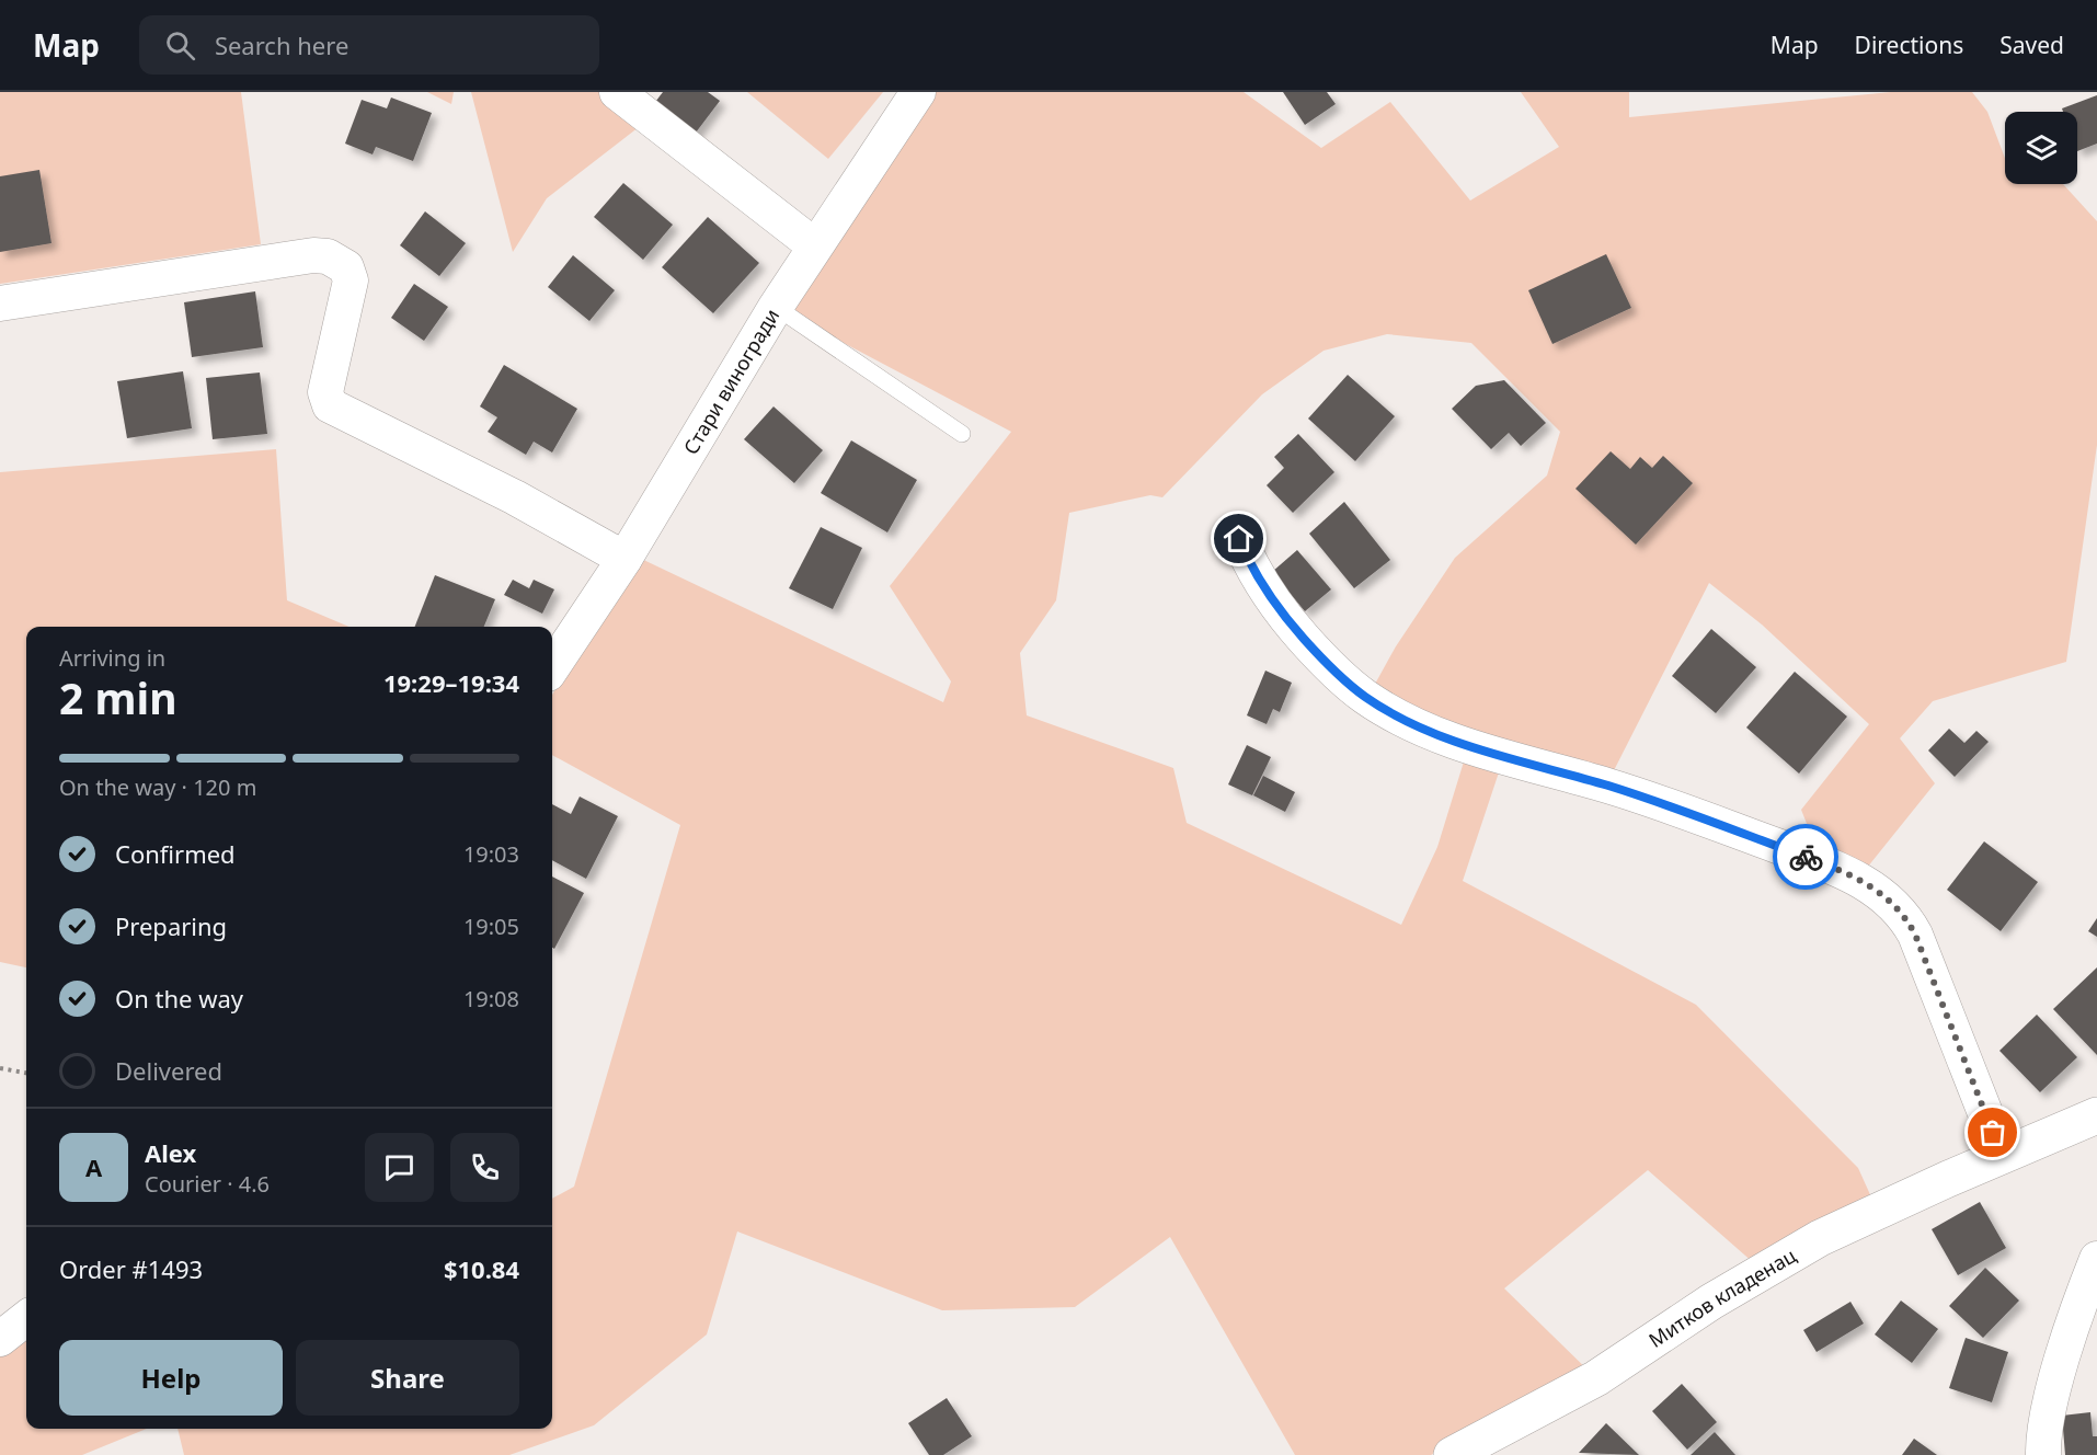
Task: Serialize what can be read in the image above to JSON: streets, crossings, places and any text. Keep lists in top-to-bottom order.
{
  "streets": {
    "street": ["Стари виногради", "Митков кладенац"]
  },
  "page": {
    "header": "Map",
    "search": "Search here",
    "nav": ["Map", "Directions", "Saved"],
    "heading": ["2 min", "Arriving in", "19:29–19:34"],
    "panel": [
      "Alex",
      "Courier · 4.6",
      "Order #1493",
      "$10.84"
    ],
    "bar": "On the way · 120 m",
    "list": [
      ["Confirmed", "19:03"],
      ["Preparing", "19:05"],
      ["On the way", "19:08"],
      "Delivered"
    ],
    "round": "A",
    "buttons": ["Help", "Share"]
  }
}
